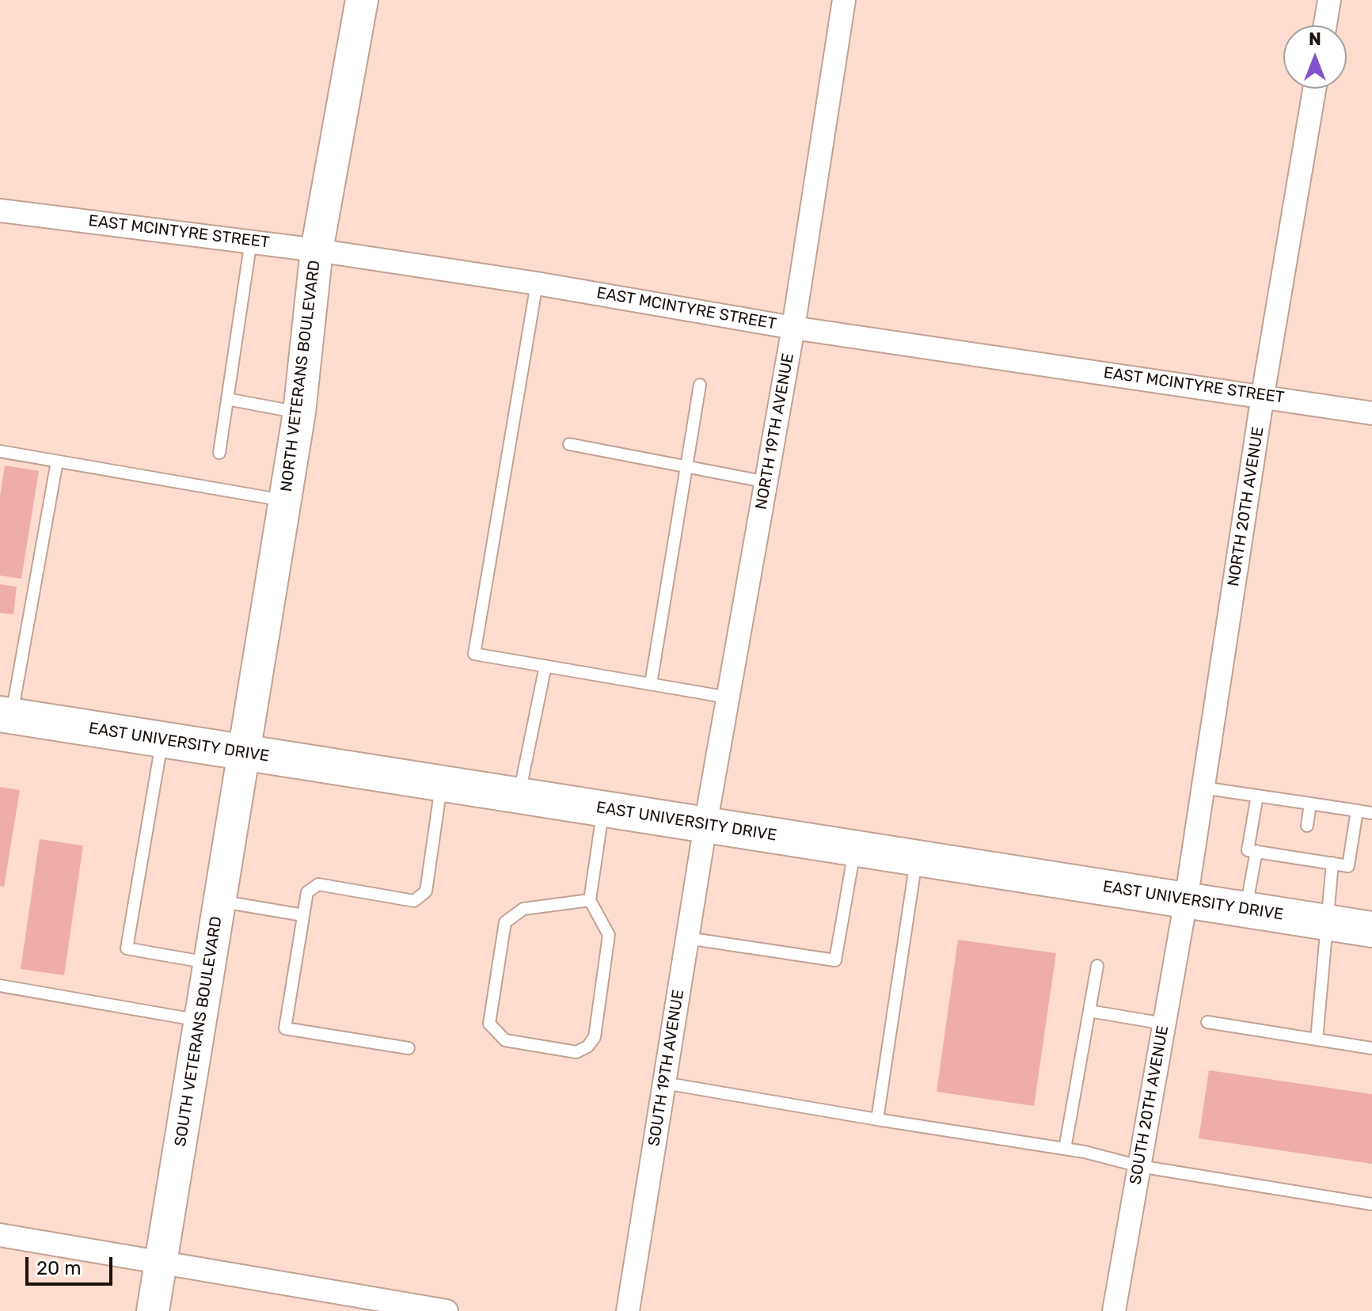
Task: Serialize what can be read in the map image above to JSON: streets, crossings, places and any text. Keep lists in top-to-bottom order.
{
  "streets": {
    "main road": ["EAST UNIVERSITY DRIVE"],
    "street": [
      "EAST MCINTYRE STREET",
      "NORTH VETERANS BOULEVARD",
      "NORTH 19TH AVENUE",
      "NORTH 20TH AVENUE",
      "SOUTH VETERANS BOULEVARD",
      "SOUTH 19TH AVENUE",
      "SOUTH 20TH AVENUE"
    ]
  },
  "crossings": [
    ["EAST MCINTYRE STREET", "NORTH VETERANS BOULEVARD"],
    ["EAST MCINTYRE STREET", "NORTH 19TH AVENUE"],
    ["EAST MCINTYRE STREET", "NORTH 20TH AVENUE"],
    ["NORTH VETERANS BOULEVARD", "EAST UNIVERSITY DRIVE"],
    ["NORTH VETERANS BOULEVARD", "SOUTH VETERANS BOULEVARD"],
    ["NORTH 19TH AVENUE", "EAST UNIVERSITY DRIVE"],
    ["NORTH 19TH AVENUE", "SOUTH 19TH AVENUE"],
    ["NORTH 20TH AVENUE", "EAST UNIVERSITY DRIVE"],
    ["NORTH 20TH AVENUE", "SOUTH 20TH AVENUE"],
    ["EAST UNIVERSITY DRIVE", "SOUTH VETERANS BOULEVARD"],
    ["EAST UNIVERSITY DRIVE", "SOUTH 19TH AVENUE"],
    ["EAST UNIVERSITY DRIVE", "SOUTH 20TH AVENUE"]
  ],
  "scale_bar": "20 m",
  "north": "top"
}
